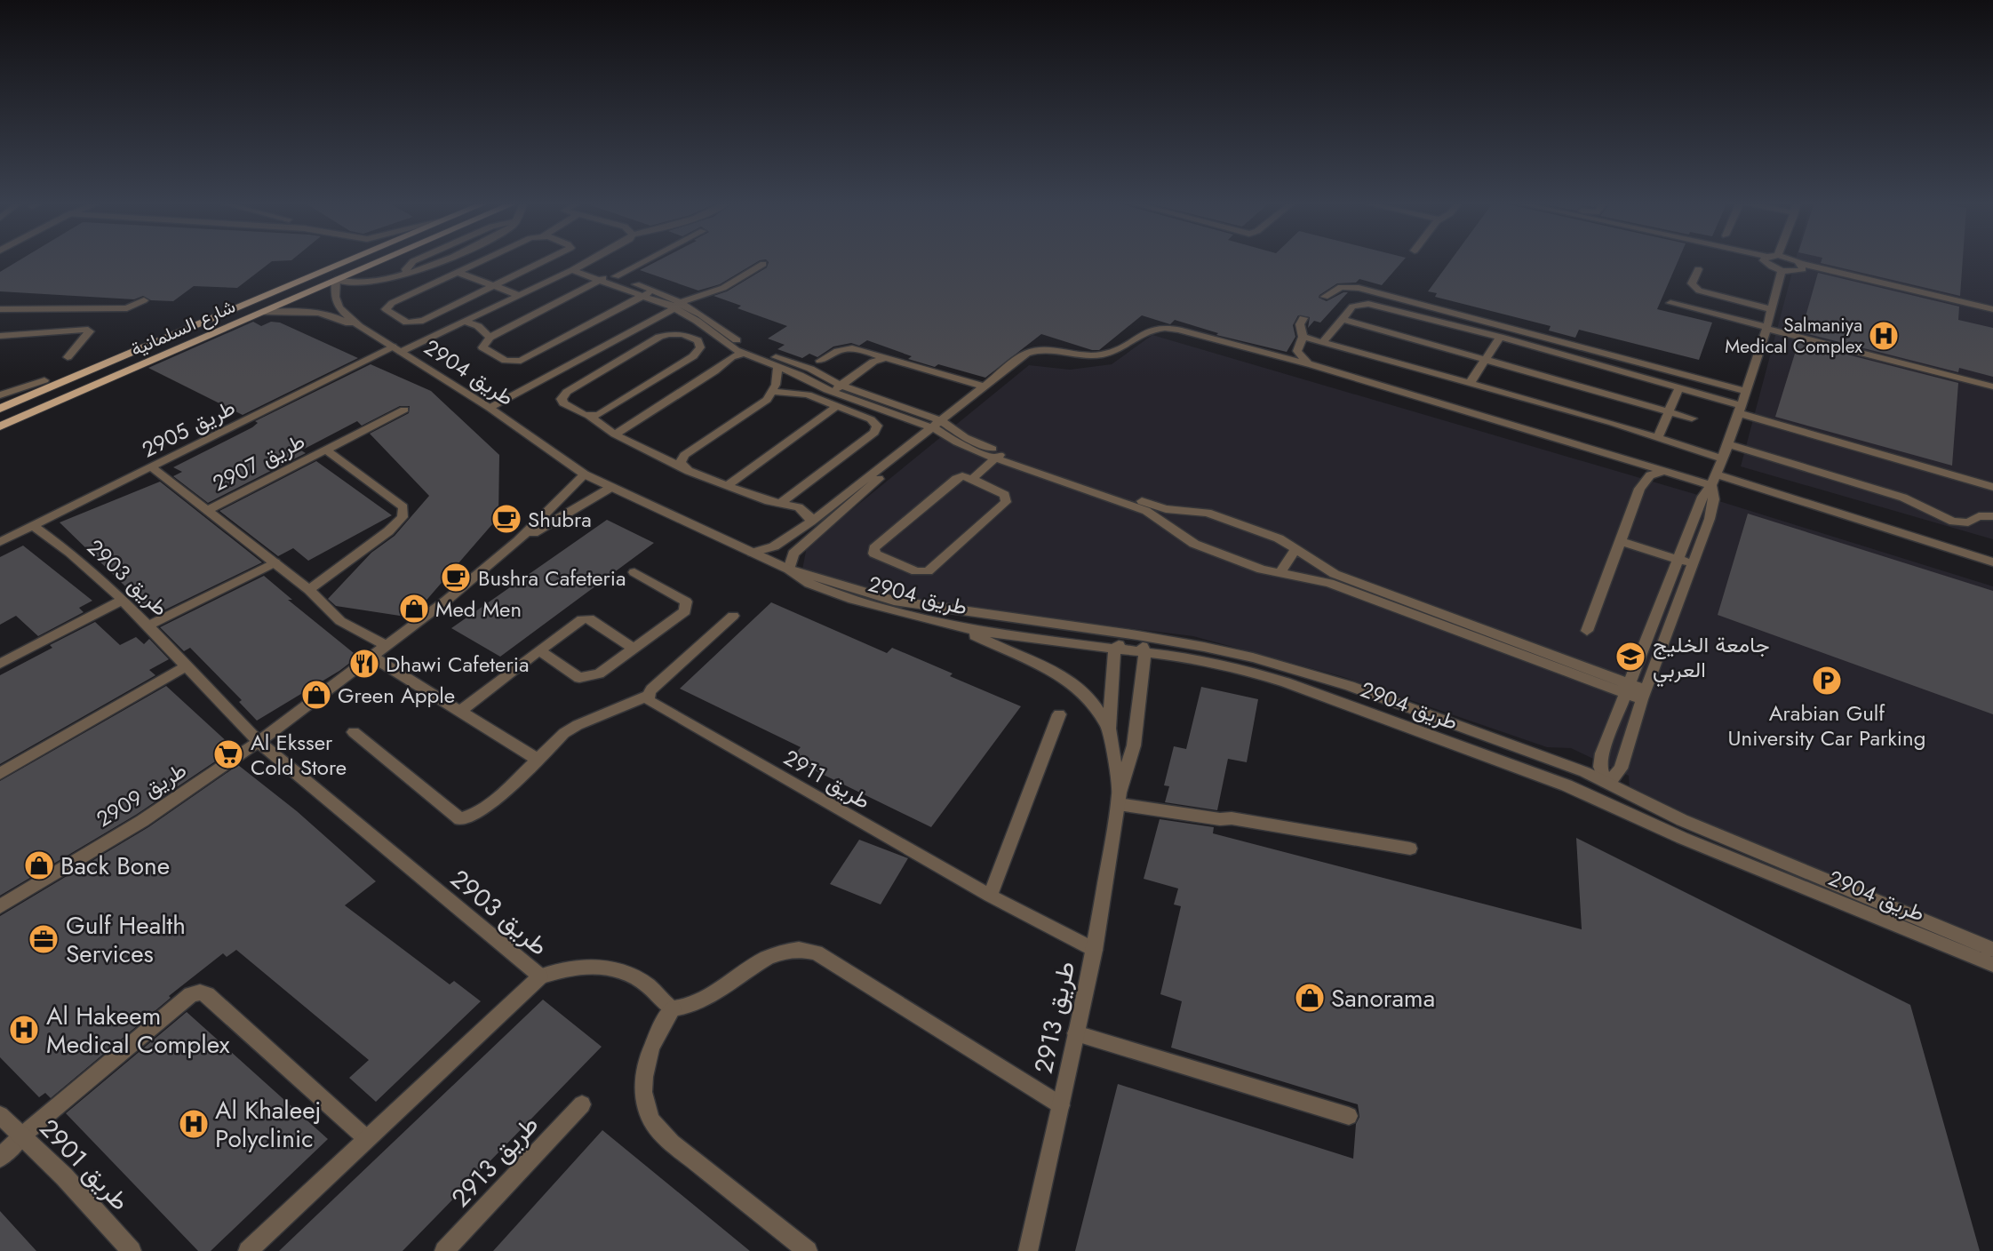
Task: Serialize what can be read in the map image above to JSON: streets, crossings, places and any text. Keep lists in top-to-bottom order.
{
  "streets": {
    "main road": ["شارع السلمانية"],
    "street": [
      "طريق 2904",
      "طريق 2905",
      "طريق 2907",
      "طريق 2903",
      "طريق 2911",
      "طريق 2909",
      "طريق 2913",
      "طريق 2901"
    ]
  },
  "crossings": [
    ["شارع السلمانية", "طريق 2904"],
    ["طريق 2904", "طريق 2905"],
    ["طريق 2904", "طريق 2913"],
    ["طريق 2905", "طريق 2903"],
    ["طريق 2903", "طريق 2909"],
    ["طريق 2911", "طريق 2913"]
  ],
  "places": {
    "hospital": ["Salmaniya Medical Complex", "Al Hakeem Medical Complex", "Al Khaleej Polyclinic"],
    "cafe": ["Shubra", "Bushra Cafeteria"],
    "shop": [
      "Med Men",
      "Green Apple",
      "Back Bone",
      "Sanorama"
    ],
    "school or university": ["جامعة الخليج العربي"],
    "restaurant": ["Dhawi Cafeteria"],
    "parking": ["Arabian Gulf University Car Parking"],
    "supermarket": ["Al Eksser Cold Store"],
    "office": ["Gulf Health Services"]
  }
}
